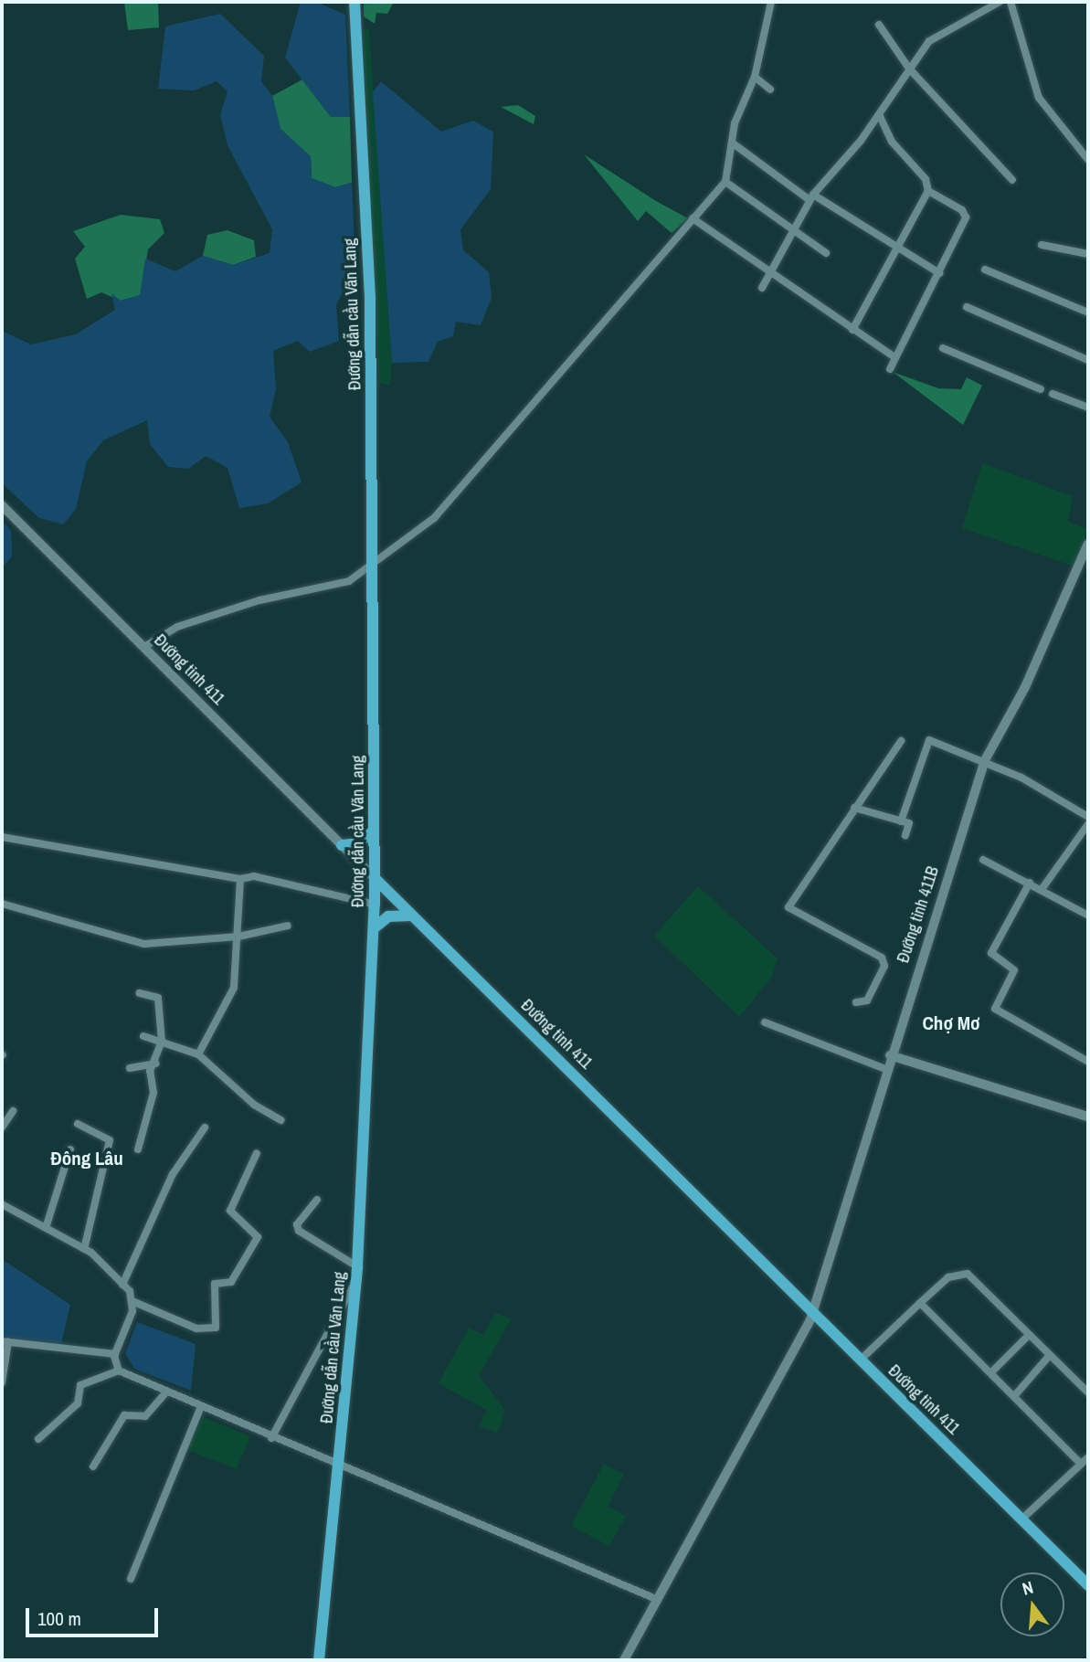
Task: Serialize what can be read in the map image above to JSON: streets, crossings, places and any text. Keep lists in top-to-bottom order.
{
  "streets": {
    "main road": ["Đường dẫn cầu Văn Lang", "Đường tỉnh 411", "Đường tỉnh 411B"]
  },
  "crossings": [
    ["Đường dẫn cầu Văn Lang", "Đường tỉnh 411"],
    ["Đường tỉnh 411", "Đường tỉnh 411B"]
  ],
  "districts": ["Chợ Mơ", "Đông Lâu"],
  "scale_bar": "100 m",
  "north": "top"
}
